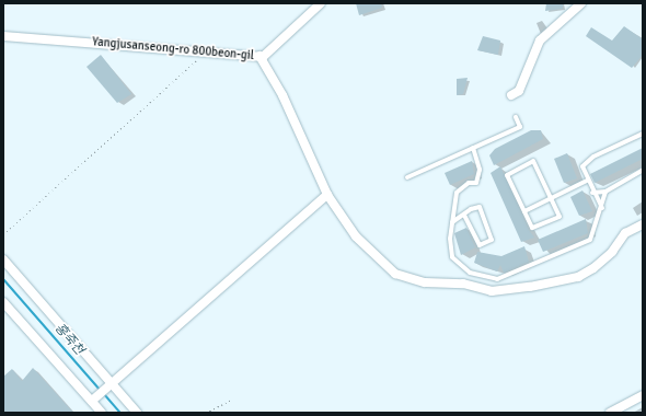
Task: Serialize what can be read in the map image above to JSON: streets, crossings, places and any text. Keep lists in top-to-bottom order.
{
  "streets": {
    "street": ["Yangjusanseong-ro 800beon-gil"]
  },
  "water": ["홍죽천"]
}
